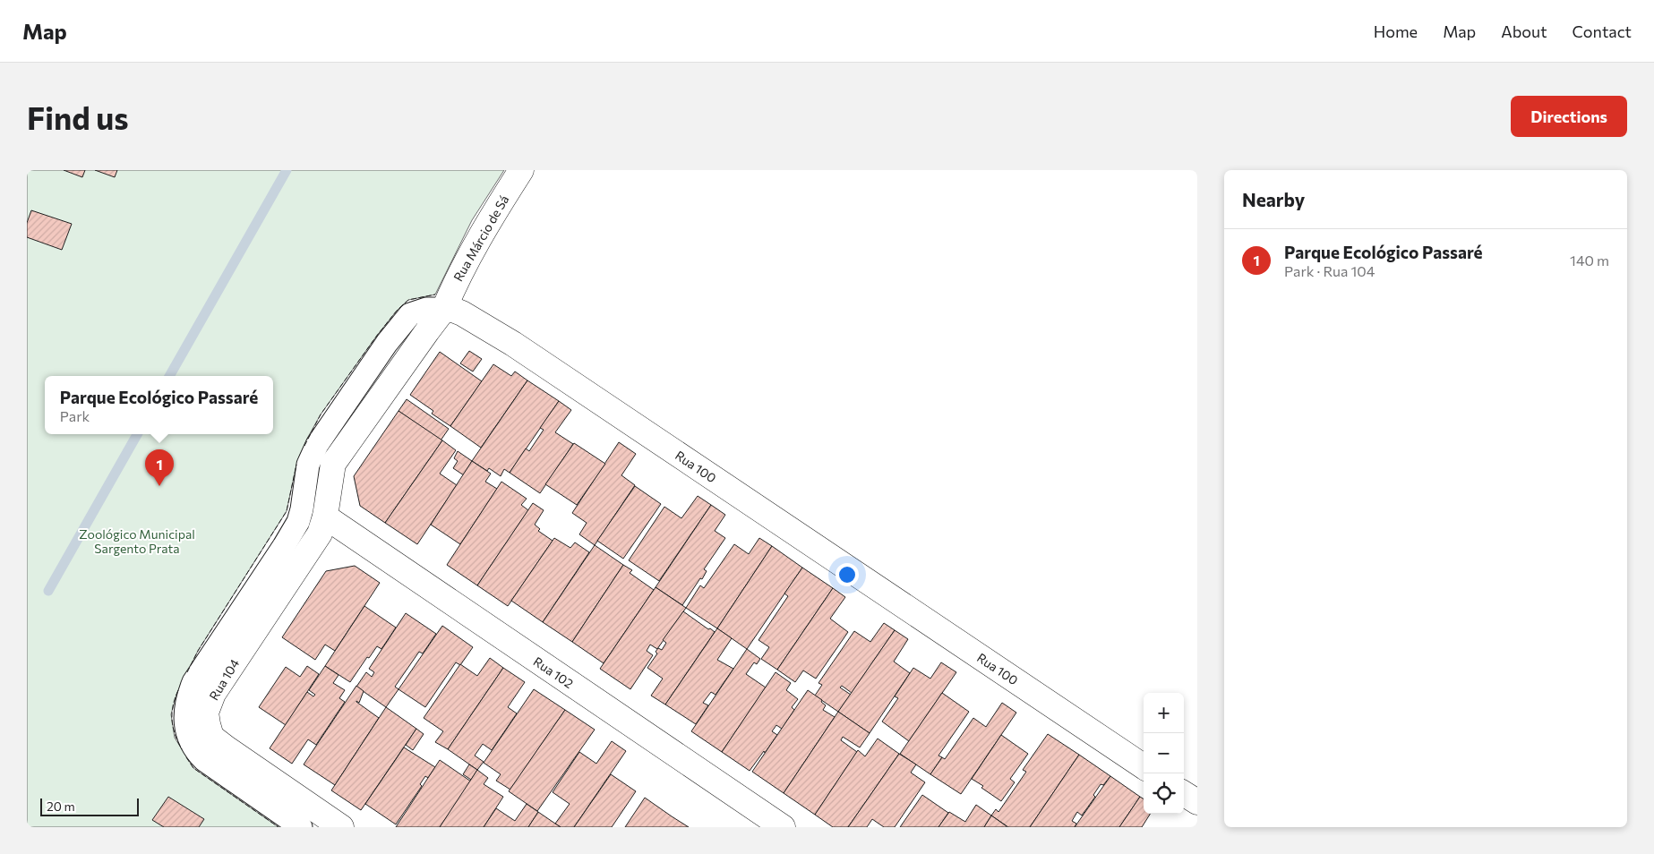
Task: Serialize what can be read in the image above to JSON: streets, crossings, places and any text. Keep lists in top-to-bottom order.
{
  "streets": {
    "street": [
      "Rua Márcio de Sá",
      "Rua 100",
      "Rua 102",
      "Rua 104"
    ]
  },
  "crossings": [
    ["Rua Márcio de Sá", "Rua 100"],
    ["Rua 102", "Rua 104"]
  ],
  "parks": ["Zoológico Municipal Sargento Prata"],
  "scale_bar": "20 m",
  "page": {
    "header": "Map",
    "nav": [
      "Home",
      "Map",
      "About",
      "Contact"
    ],
    "buttons": "Directions",
    "title": "Find us",
    "heading": "Nearby",
    "list": [
      {
        "mark": "1",
        "name": "Parque Ecológico Passaré",
        "note": "Park · Rua 104",
        "value": "140 m"
      }
    ],
    "popup": ["Parque Ecológico Passaré", "Park"],
    "pins": "1",
    "map_buttons": ["+", "−"],
    "scale": "20 m"
  }
}
